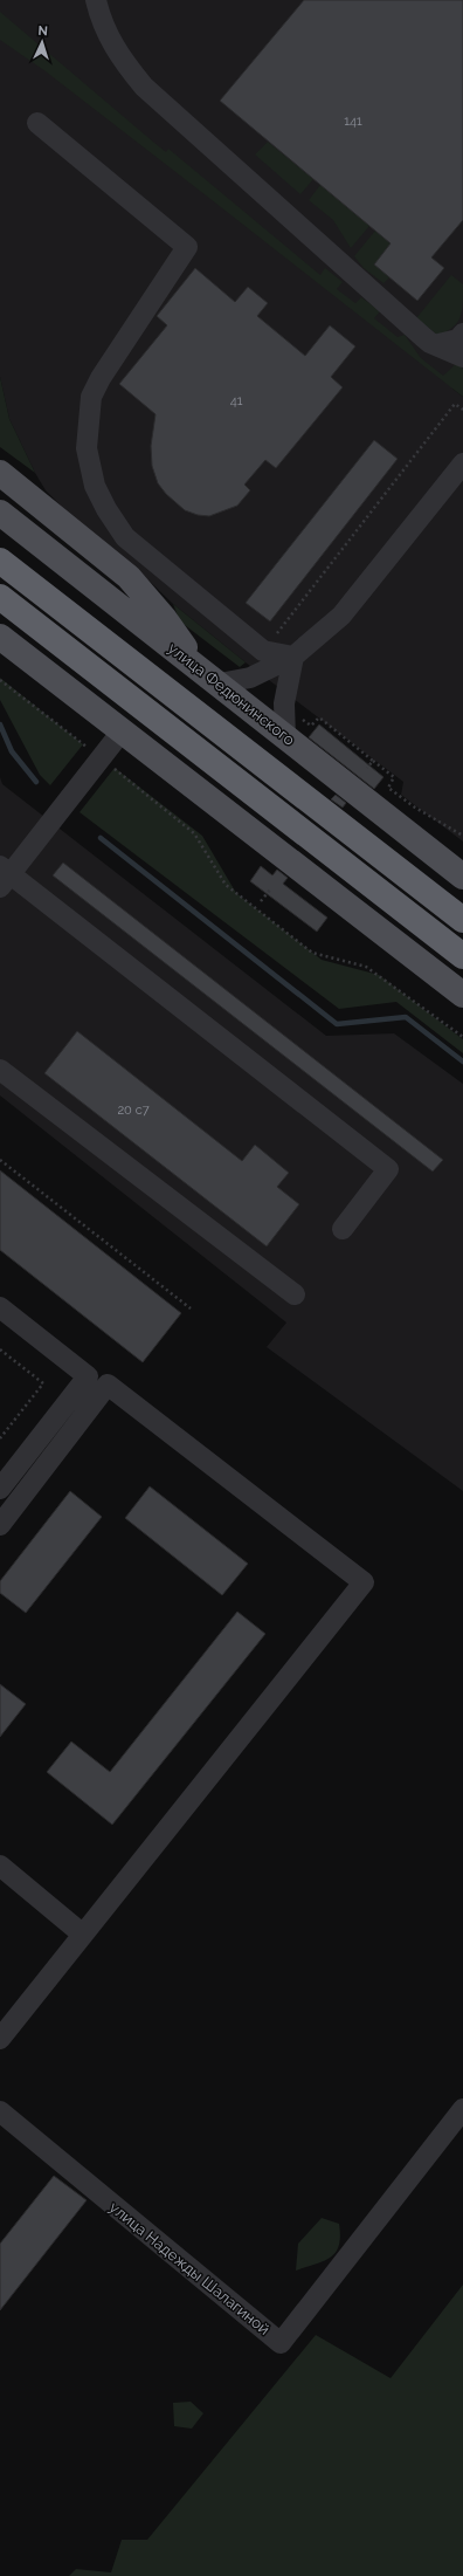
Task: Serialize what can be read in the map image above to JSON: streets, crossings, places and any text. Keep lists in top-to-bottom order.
{
  "streets": {
    "main road": ["улица Федюнинского"],
    "street": ["улица Надежды Шалагиной"]
  },
  "house_numbers": ["141", "41", "20 с7"],
  "north": "top"
}
